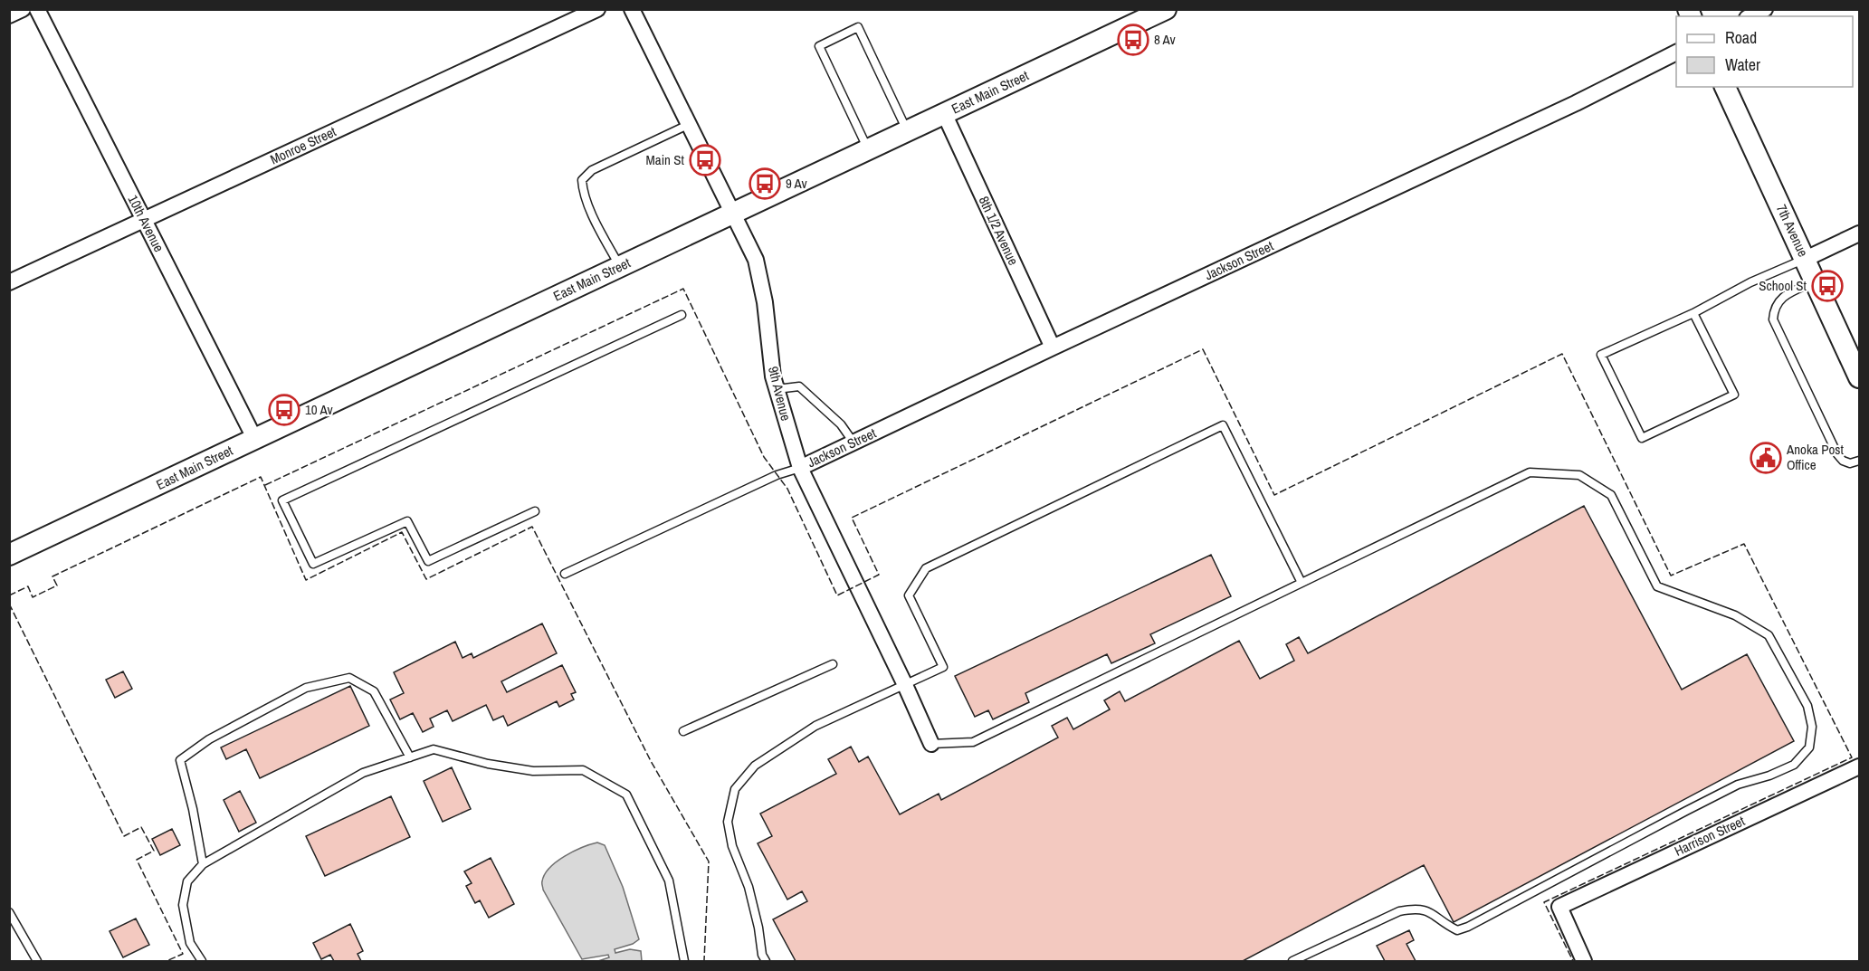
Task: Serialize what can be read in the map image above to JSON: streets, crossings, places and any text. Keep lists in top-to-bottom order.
{
  "streets": {
    "main road": ["East Main Street", "7th Avenue"],
    "street": [
      "Monroe Street",
      "10th Avenue",
      "8th 1/2 Avenue",
      "Jackson Street",
      "9th Avenue",
      "Harrison Street"
    ]
  },
  "crossings": [
    ["East Main Street", "10th Avenue"],
    ["East Main Street", "8th 1/2 Avenue"],
    ["East Main Street", "9th Avenue"],
    ["Monroe Street", "10th Avenue"],
    ["8th 1/2 Avenue", "Jackson Street"],
    ["Jackson Street", "9th Avenue"]
  ],
  "places": {
    "bus stop": [
      "8 Av",
      "Main St",
      "9 Av",
      "School St",
      "10 Av"
    ],
    "public building": ["Anoka Post Office"]
  },
  "legend": ["Road", "Water"]
}
